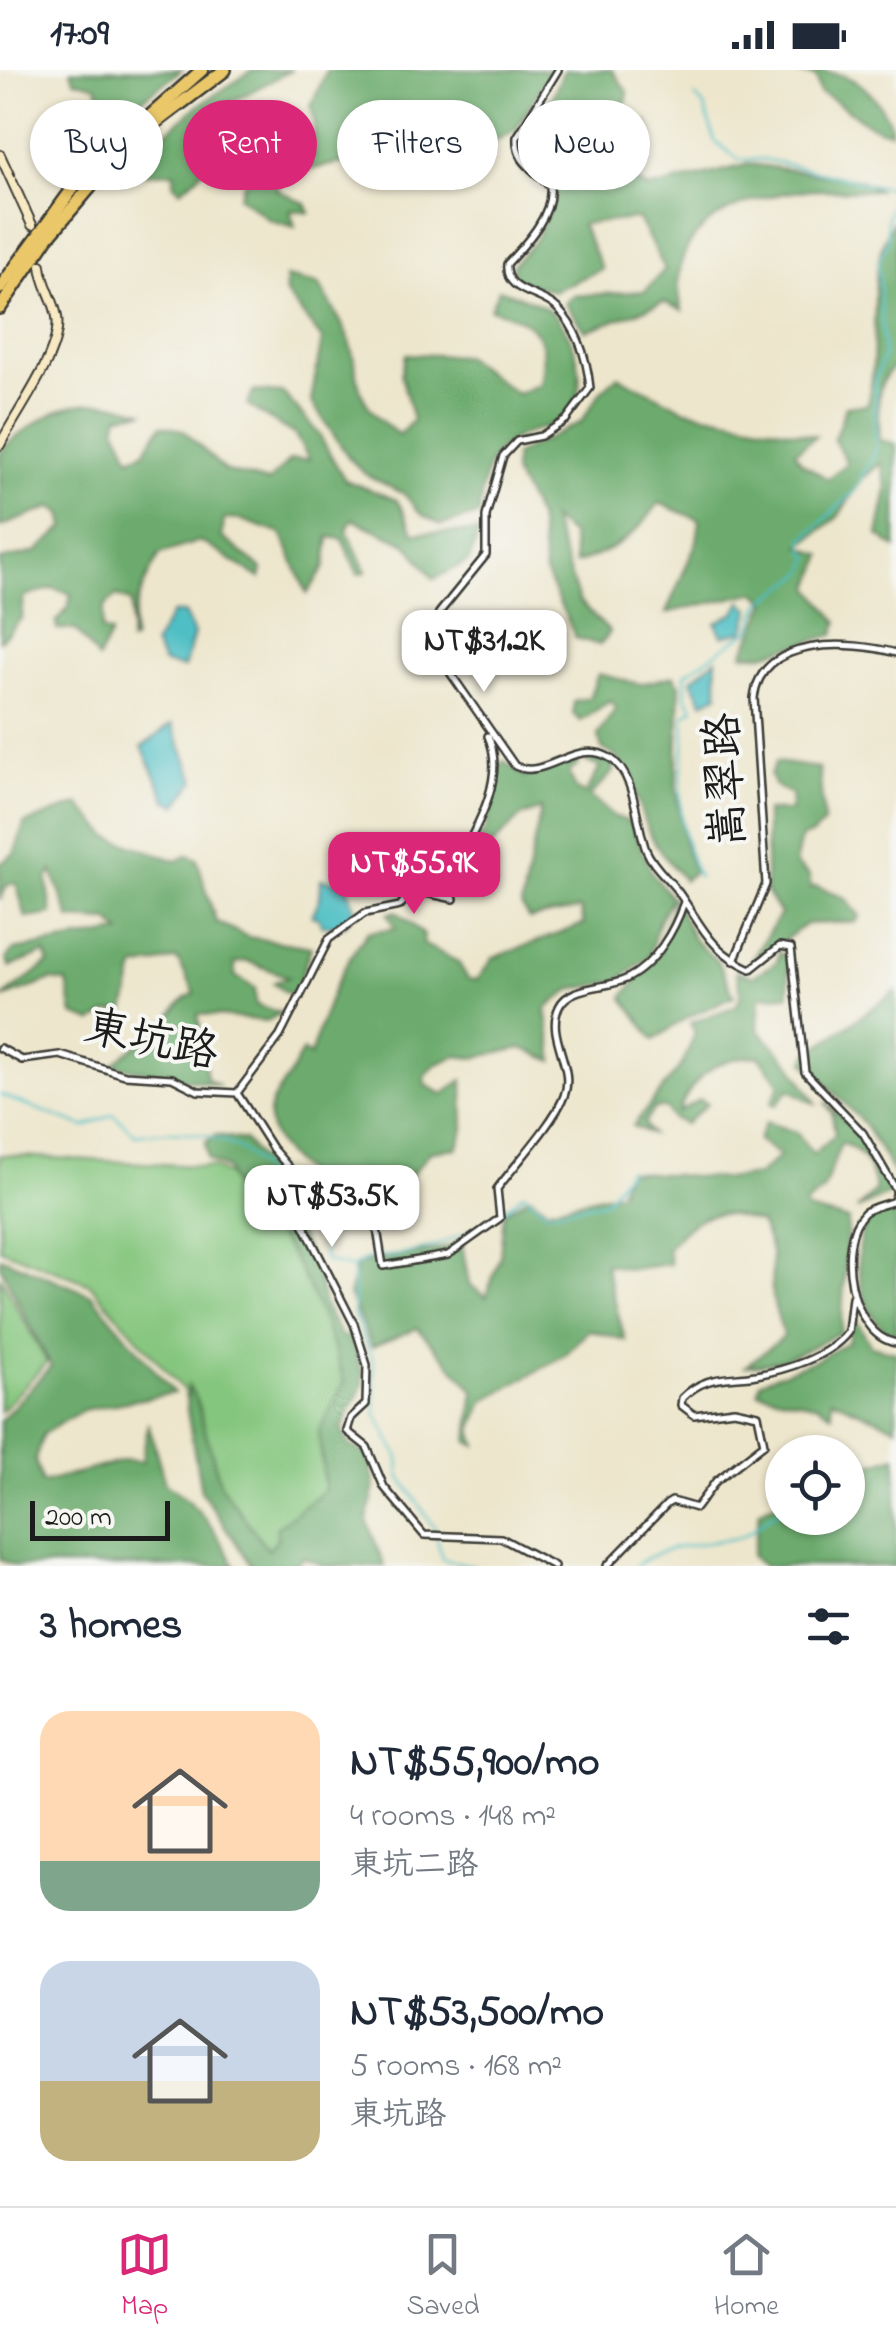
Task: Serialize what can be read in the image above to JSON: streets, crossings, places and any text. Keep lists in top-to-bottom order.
{
  "streets": {
    "street": ["嵩翠路", "東坑路"]
  },
  "scale_bar": "200 m",
  "page": {
    "status": "17:09",
    "chip": [
      "Buy",
      "Rent",
      "Filters",
      "New"
    ],
    "price": ["NT$31.2K", "NT$55.9K", "NT$53.5K"],
    "scale": "200 m",
    "heading": "3 homes",
    "list": [
      {
        "name": "NT$55,900/mo",
        "note": "4 rooms · 148 m² · 東坑二路"
      },
      {
        "name": "NT$53,500/mo",
        "note": "5 rooms · 168 m² · 東坑路"
      }
    ],
    "tabs": ["Map", "Saved", "Home"]
  }
}
